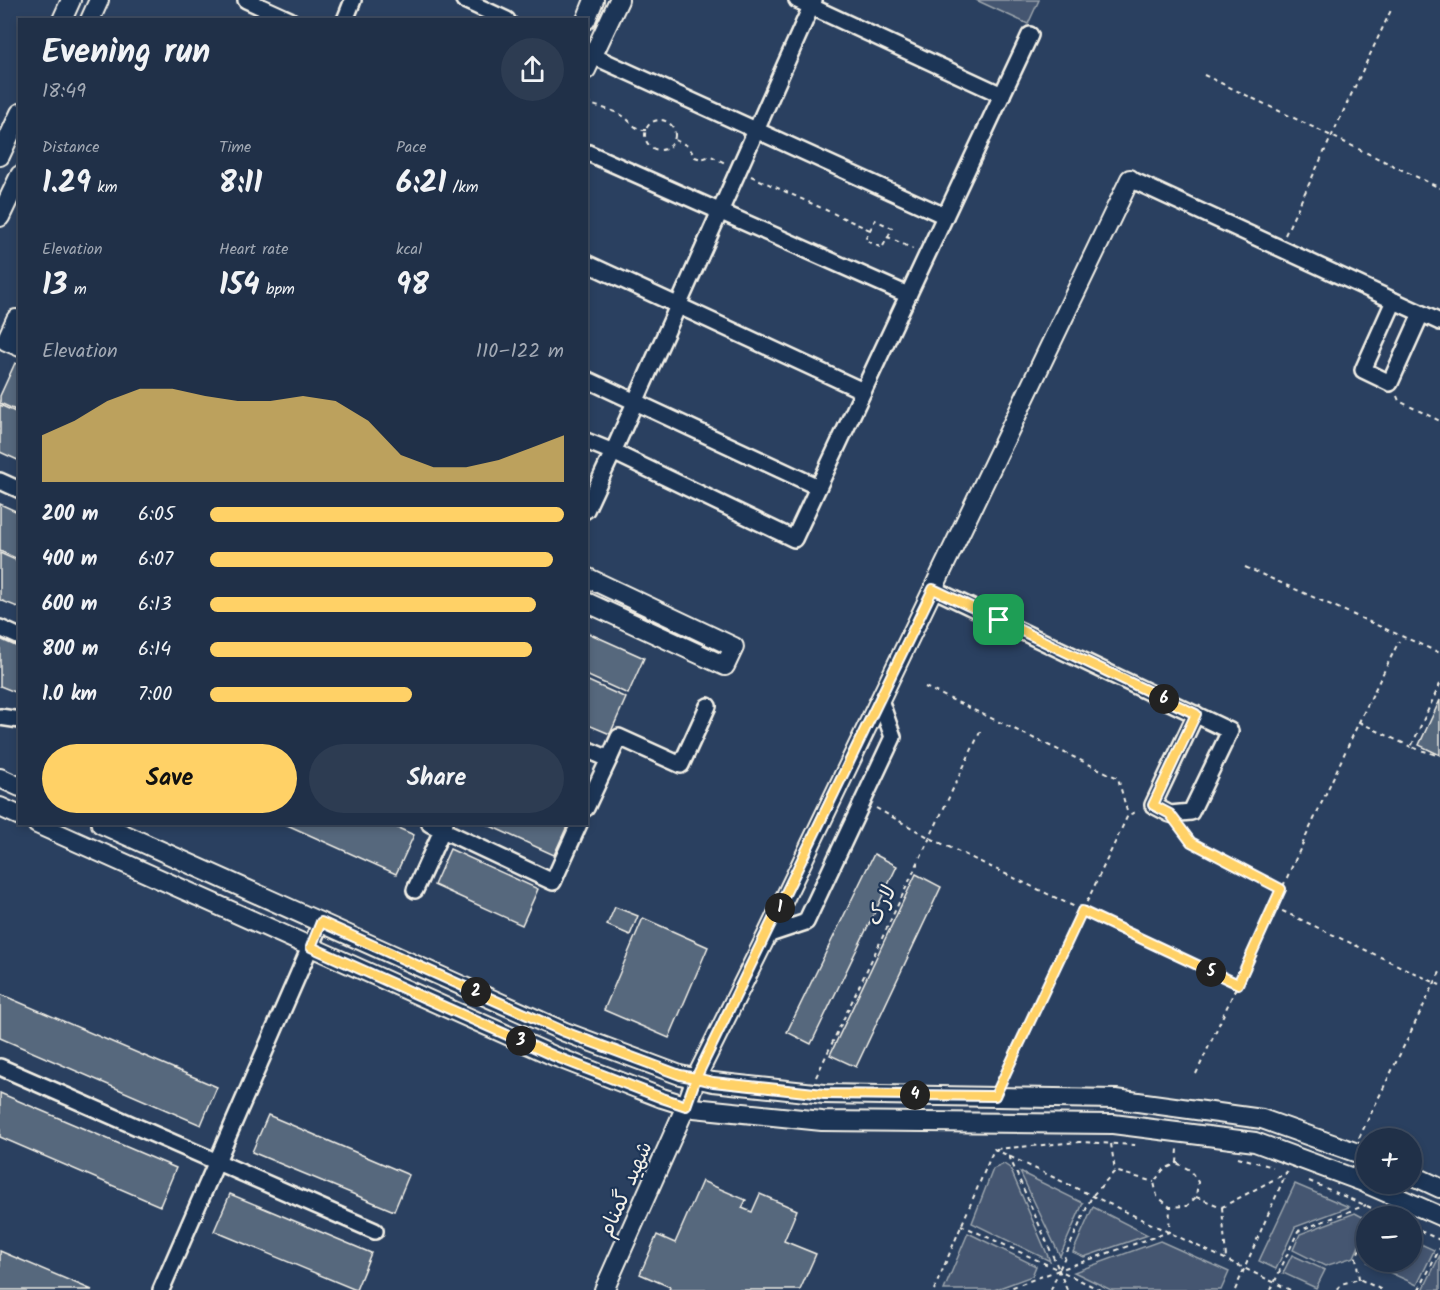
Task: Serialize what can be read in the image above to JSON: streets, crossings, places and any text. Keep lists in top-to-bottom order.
{
  "streets": {
    "street": ["شهید گمنام"],
    "path": ["لارک"]
  },
  "page": {
    "heading": ["Evening run", "18:49"],
    "stats": [
      ["Distance", "1.29 km"],
      ["Time", "8:11"],
      ["Pace", "6:21 /km"],
      ["Elevation", "13 m"],
      ["Heart rate", "154 bpm"],
      ["kcal", "98"]
    ],
    "chart": ["Elevation", "110–122 m"],
    "list": [
      {
        "name": "200 m",
        "note": "6:05"
      },
      {
        "name": "400 m",
        "note": "6:07"
      },
      {
        "name": "600 m",
        "note": "6:13"
      },
      {
        "name": "800 m",
        "note": "6:14"
      },
      {
        "name": "1.0 km",
        "note": "7:00"
      }
    ],
    "pins": [
      "6",
      "1",
      "5",
      "2",
      "3",
      "4"
    ],
    "buttons": ["Save", "Share"],
    "map_buttons": ["+", "−"]
  }
}
